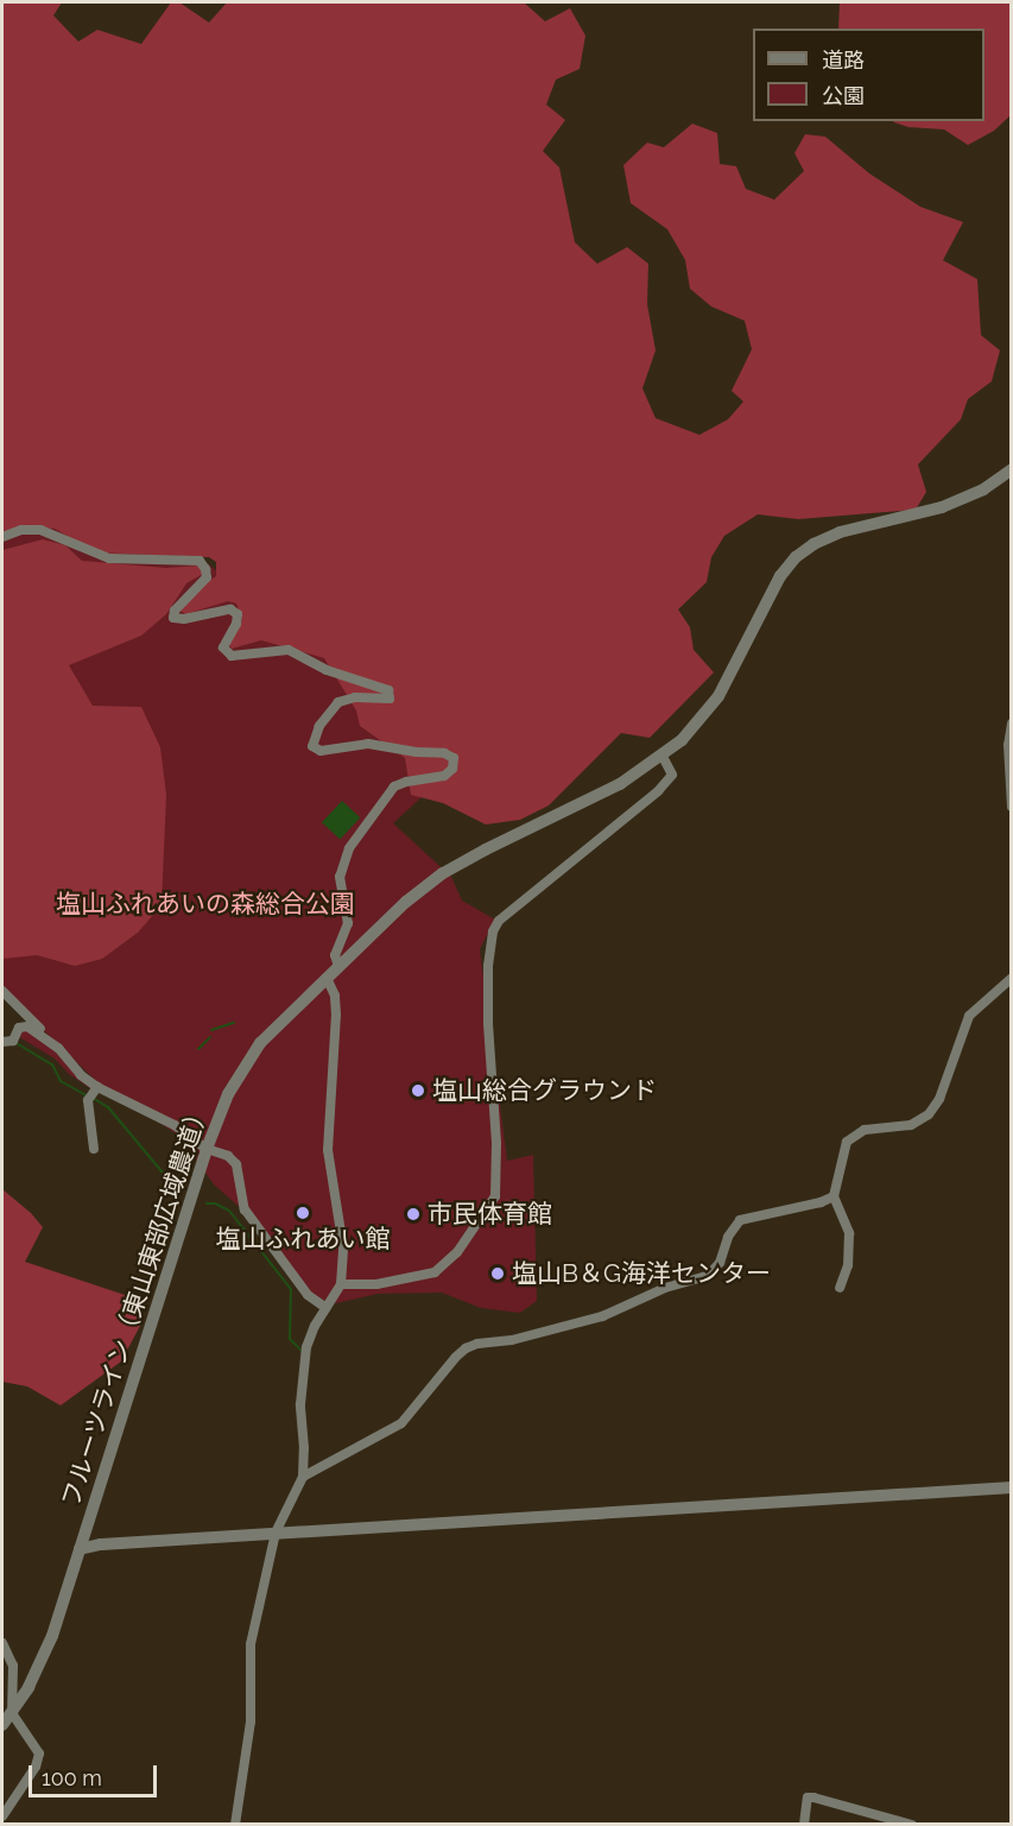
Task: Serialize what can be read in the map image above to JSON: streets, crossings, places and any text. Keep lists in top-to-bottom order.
{
  "streets": {
    "street": ["フルーツライン（東山東部広域農道）"]
  },
  "parks": ["塩山ふれあいの森総合公園"],
  "places": [
    "塩山総合グラウンド",
    "塩山ふれあい館",
    "市民体育館",
    "塩山B＆G海洋センター"
  ],
  "legend": ["道路", "公園"],
  "scale_bar": "100 m"
}
